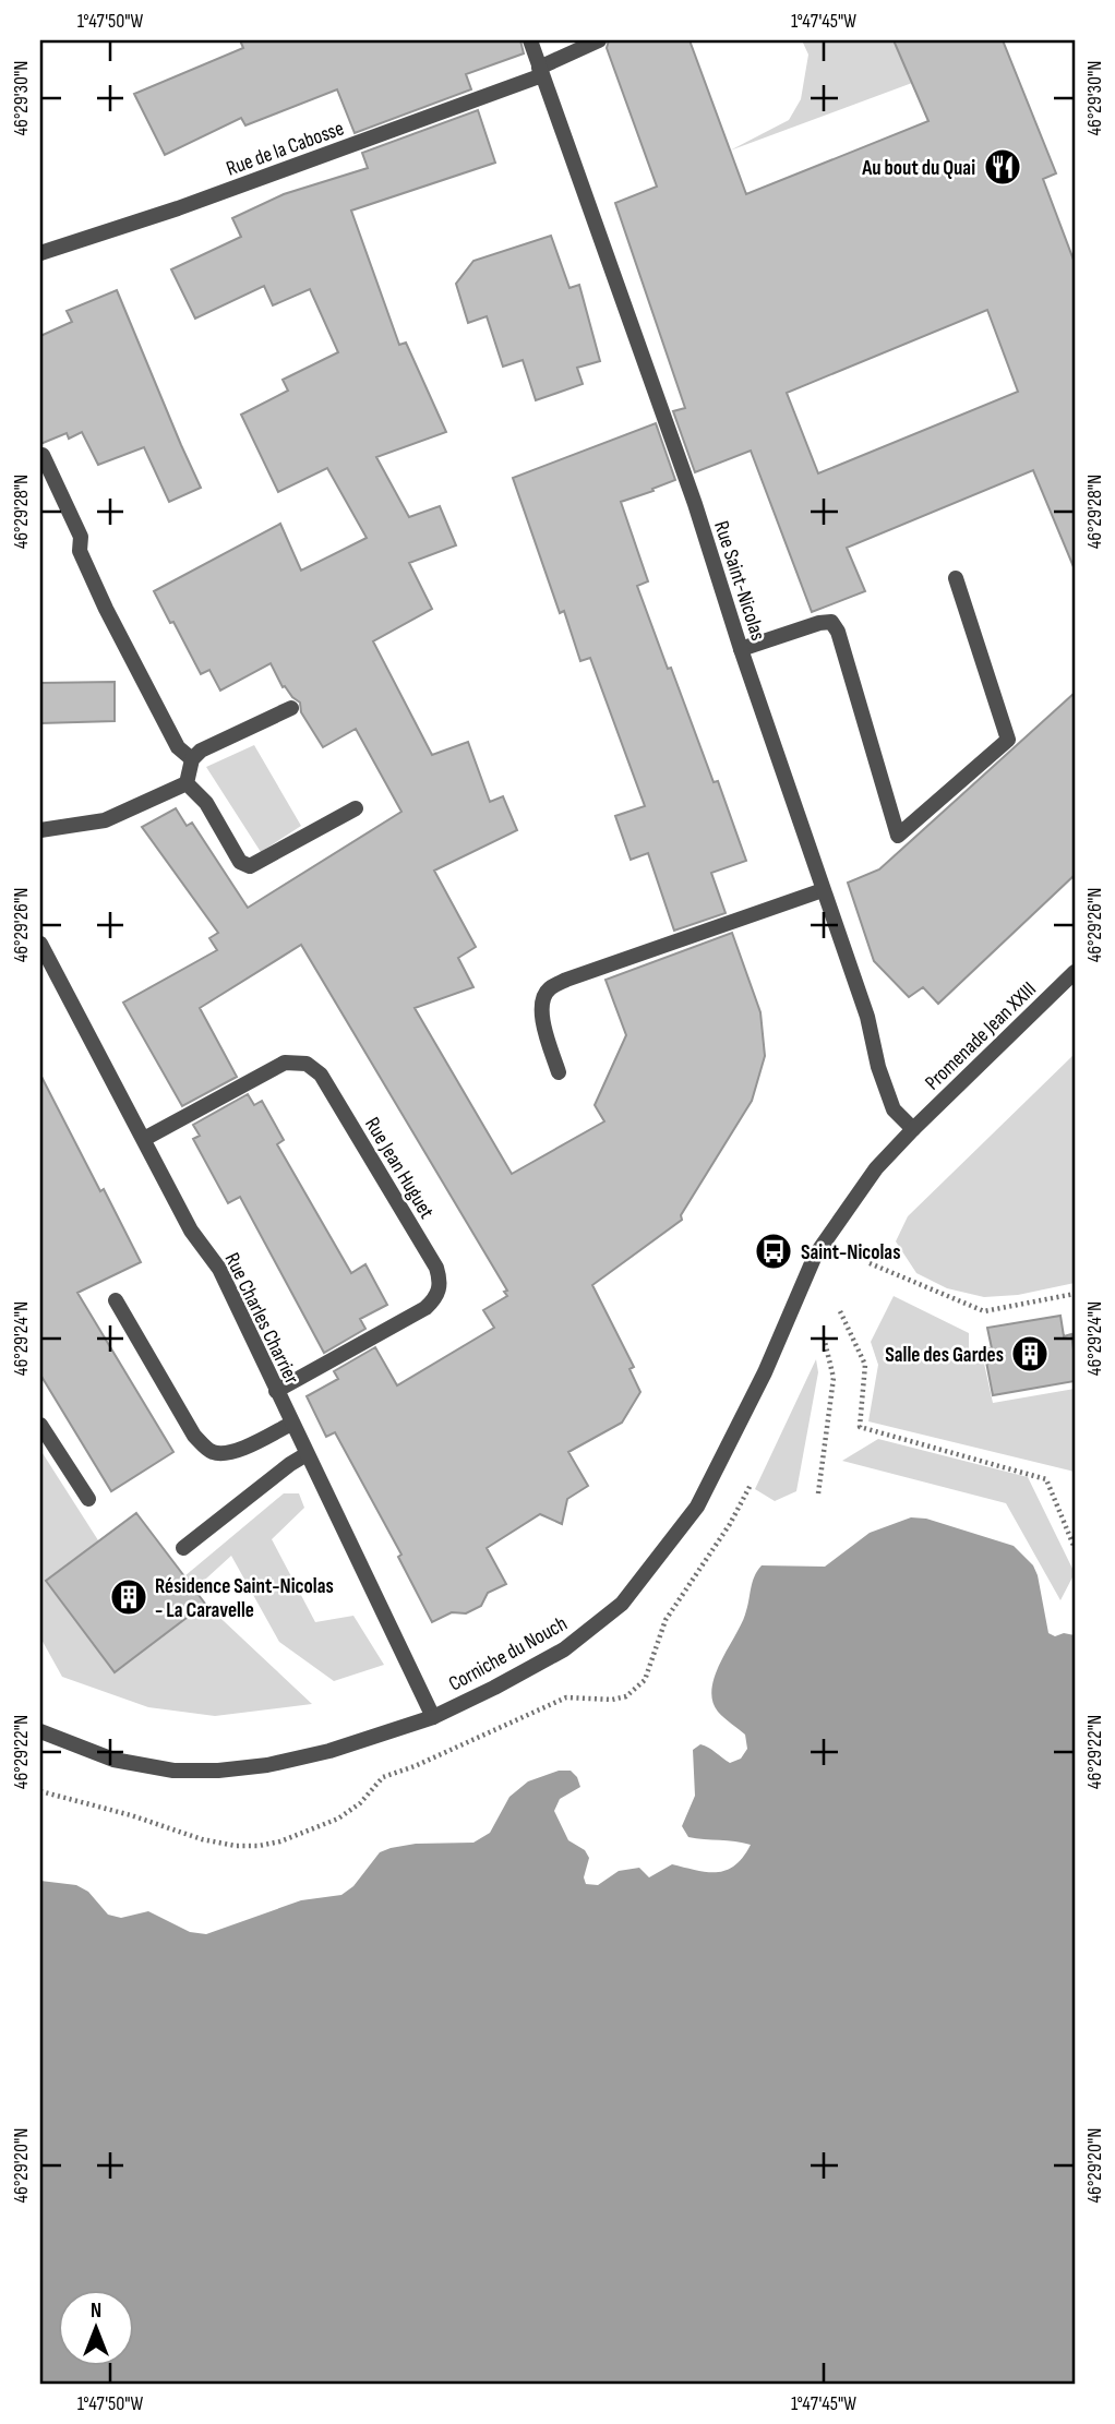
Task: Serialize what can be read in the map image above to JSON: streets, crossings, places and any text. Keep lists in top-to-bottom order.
{
  "streets": {
    "street": [
      "Rue de la Cabosse",
      "Rue Saint-Nicolas",
      "Promenade Jean XXIII",
      "Rue Jean Huguet",
      "Rue Charles Charrier",
      "Corniche du Nouch"
    ]
  },
  "crossings": [
    ["Rue de la Cabosse", "Rue Saint-Nicolas"],
    ["Rue Saint-Nicolas", "Promenade Jean XXIII"],
    ["Rue Saint-Nicolas", "Corniche du Nouch"],
    ["Promenade Jean XXIII", "Corniche du Nouch"],
    ["Rue Jean Huguet", "Rue Charles Charrier"],
    ["Rue Charles Charrier", "Corniche du Nouch"]
  ],
  "places": {
    "restaurant": ["Au bout du Quai"],
    "bus stop": ["Saint-Nicolas"],
    "building": ["Salle des Gardes", "Résidence Saint-Nicolas - La Caravelle"]
  },
  "north": "top",
  "coordinates": [
    "1°47'50\"W",
    "1°47'45\"W",
    "46°29'30\"N",
    "46°29'28\"N",
    "46°29'26\"N",
    "46°29'24\"N",
    "46°29'22\"N",
    "46°29'20\"N"
  ]
}
